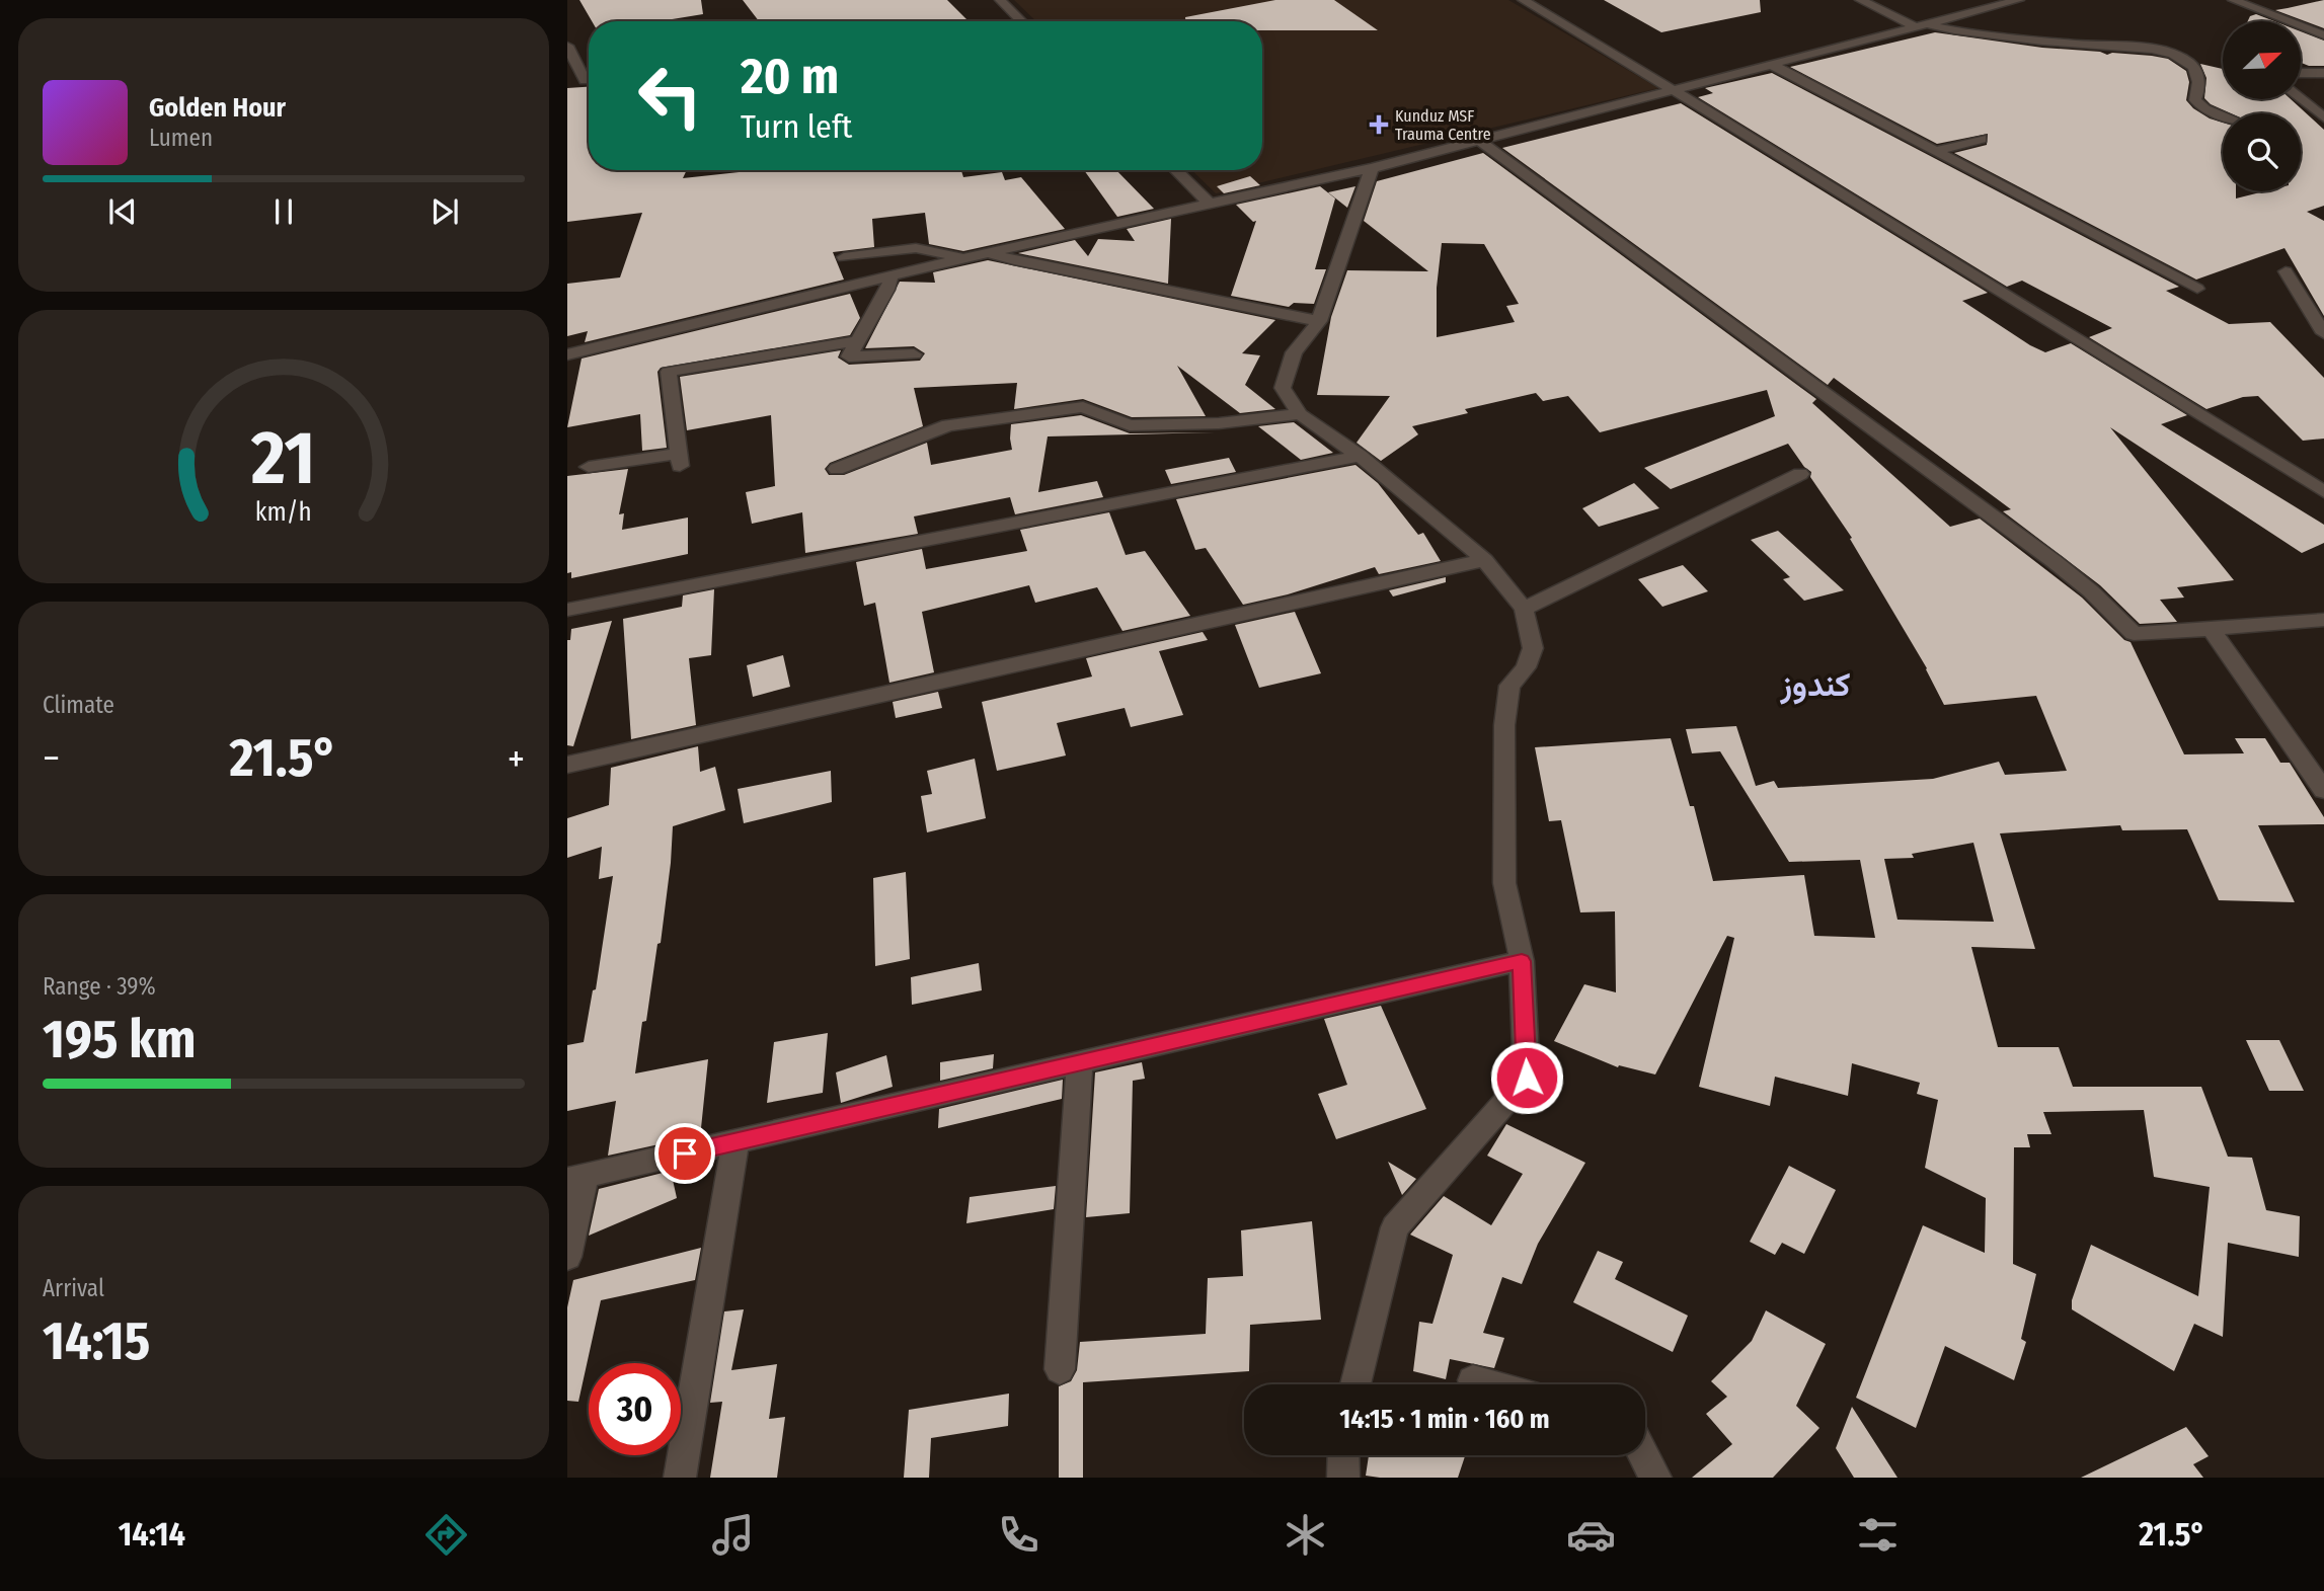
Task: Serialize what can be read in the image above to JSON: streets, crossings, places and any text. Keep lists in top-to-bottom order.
{
  "districts": ["کندوز"],
  "places": {
    "health": ["Kunduz MSF Trauma Centre"]
  },
  "north": "top right",
  "page": {
    "turn": ["20 m", "Turn left"],
    "song": ["Golden Hour", "Lumen"],
    "tile": [
      "Climate",
      ["Range · 39%", "195 km"],
      ["Arrival", "14:15"]
    ],
    "heat": ["−", "21.5°", "+"],
    "limit": "30",
    "trip": "14:15 · 1 min · 160 m",
    "tabs": ["14:14", "21.5°"],
    "gauge": ["21", "km/h"]
  }
}
